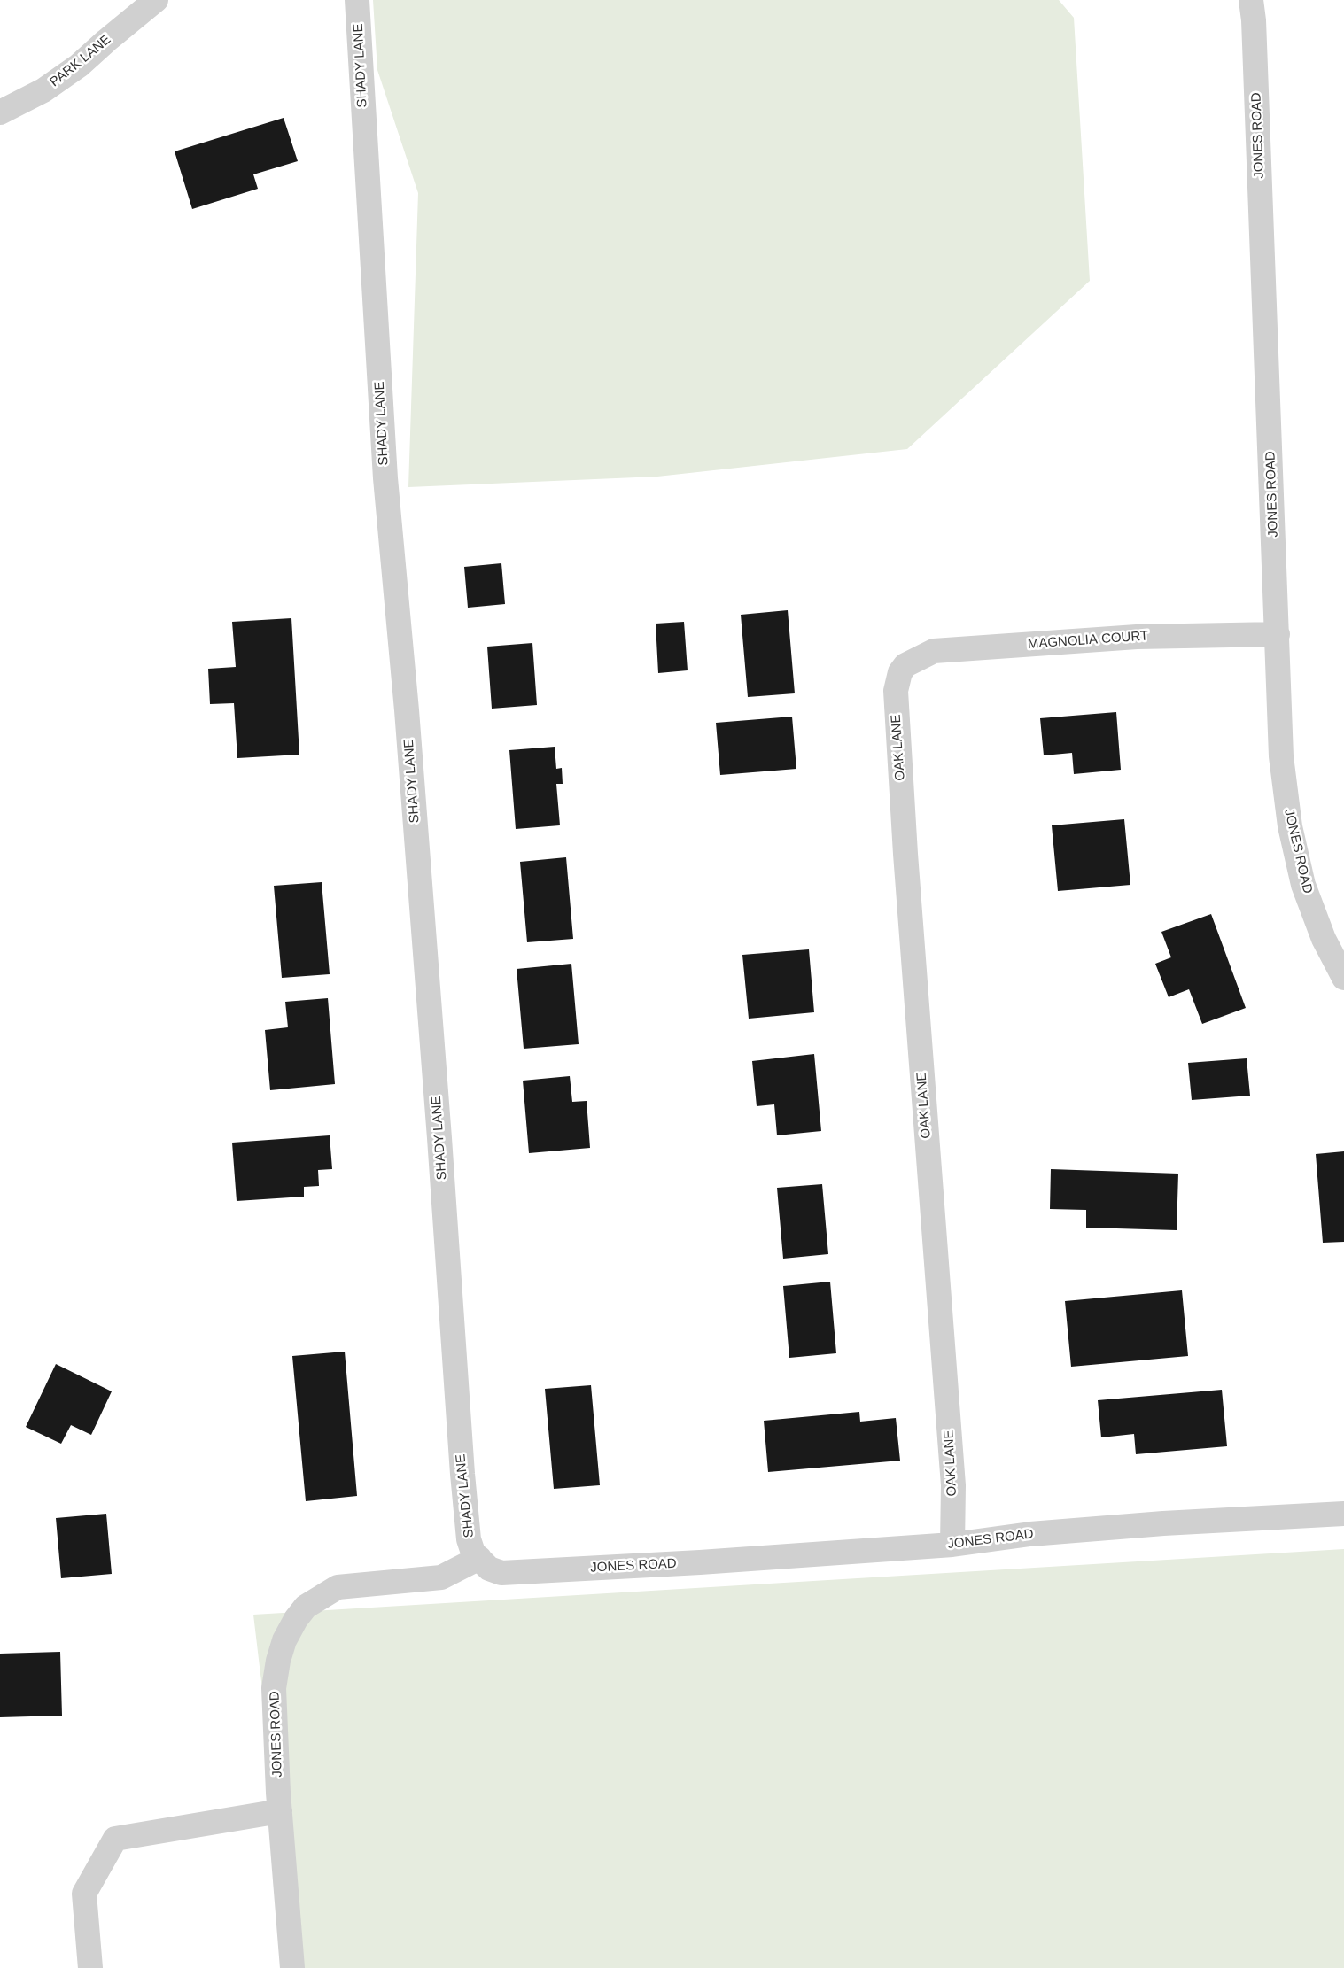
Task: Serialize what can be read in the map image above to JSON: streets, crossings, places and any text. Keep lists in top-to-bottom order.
{
  "streets": {
    "street": [
      "PARK LANE",
      "SHADY LANE",
      "JONES ROAD",
      "MAGNOLIA COURT",
      "OAK LANE"
    ]
  },
  "crossings": [
    ["SHADY LANE", "JONES ROAD"],
    ["JONES ROAD", "MAGNOLIA COURT"],
    ["JONES ROAD", "OAK LANE"],
    ["MAGNOLIA COURT", "OAK LANE"]
  ]
}
